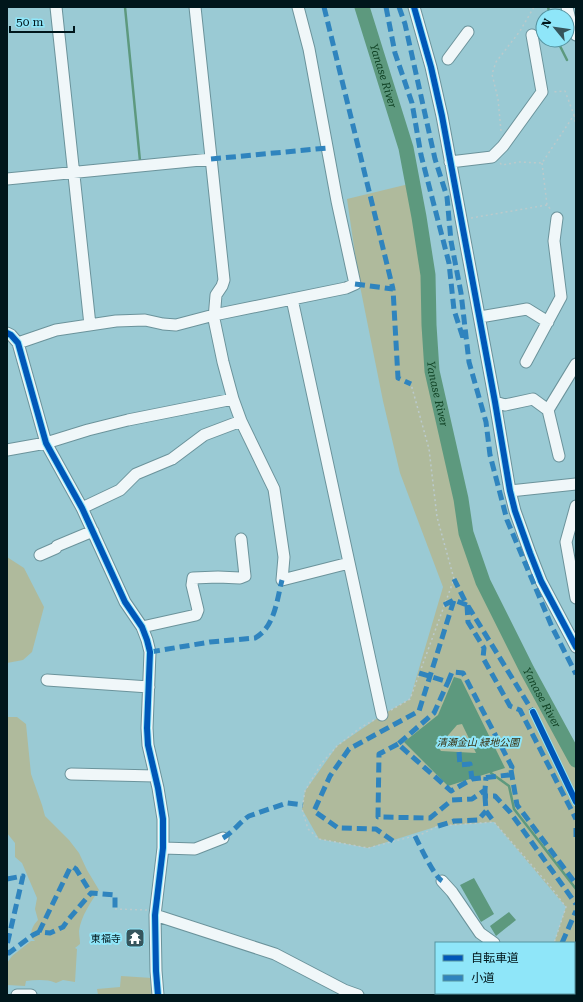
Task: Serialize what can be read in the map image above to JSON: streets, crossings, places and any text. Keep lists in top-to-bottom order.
{
  "water": ["Yanase River"],
  "parks": ["清瀬金山 緑地公園"],
  "places": {
    "temple": ["東福寺"]
  },
  "legend": ["自転車道", "小道"],
  "scale_bar": "50 m",
  "north": "top left"
}
